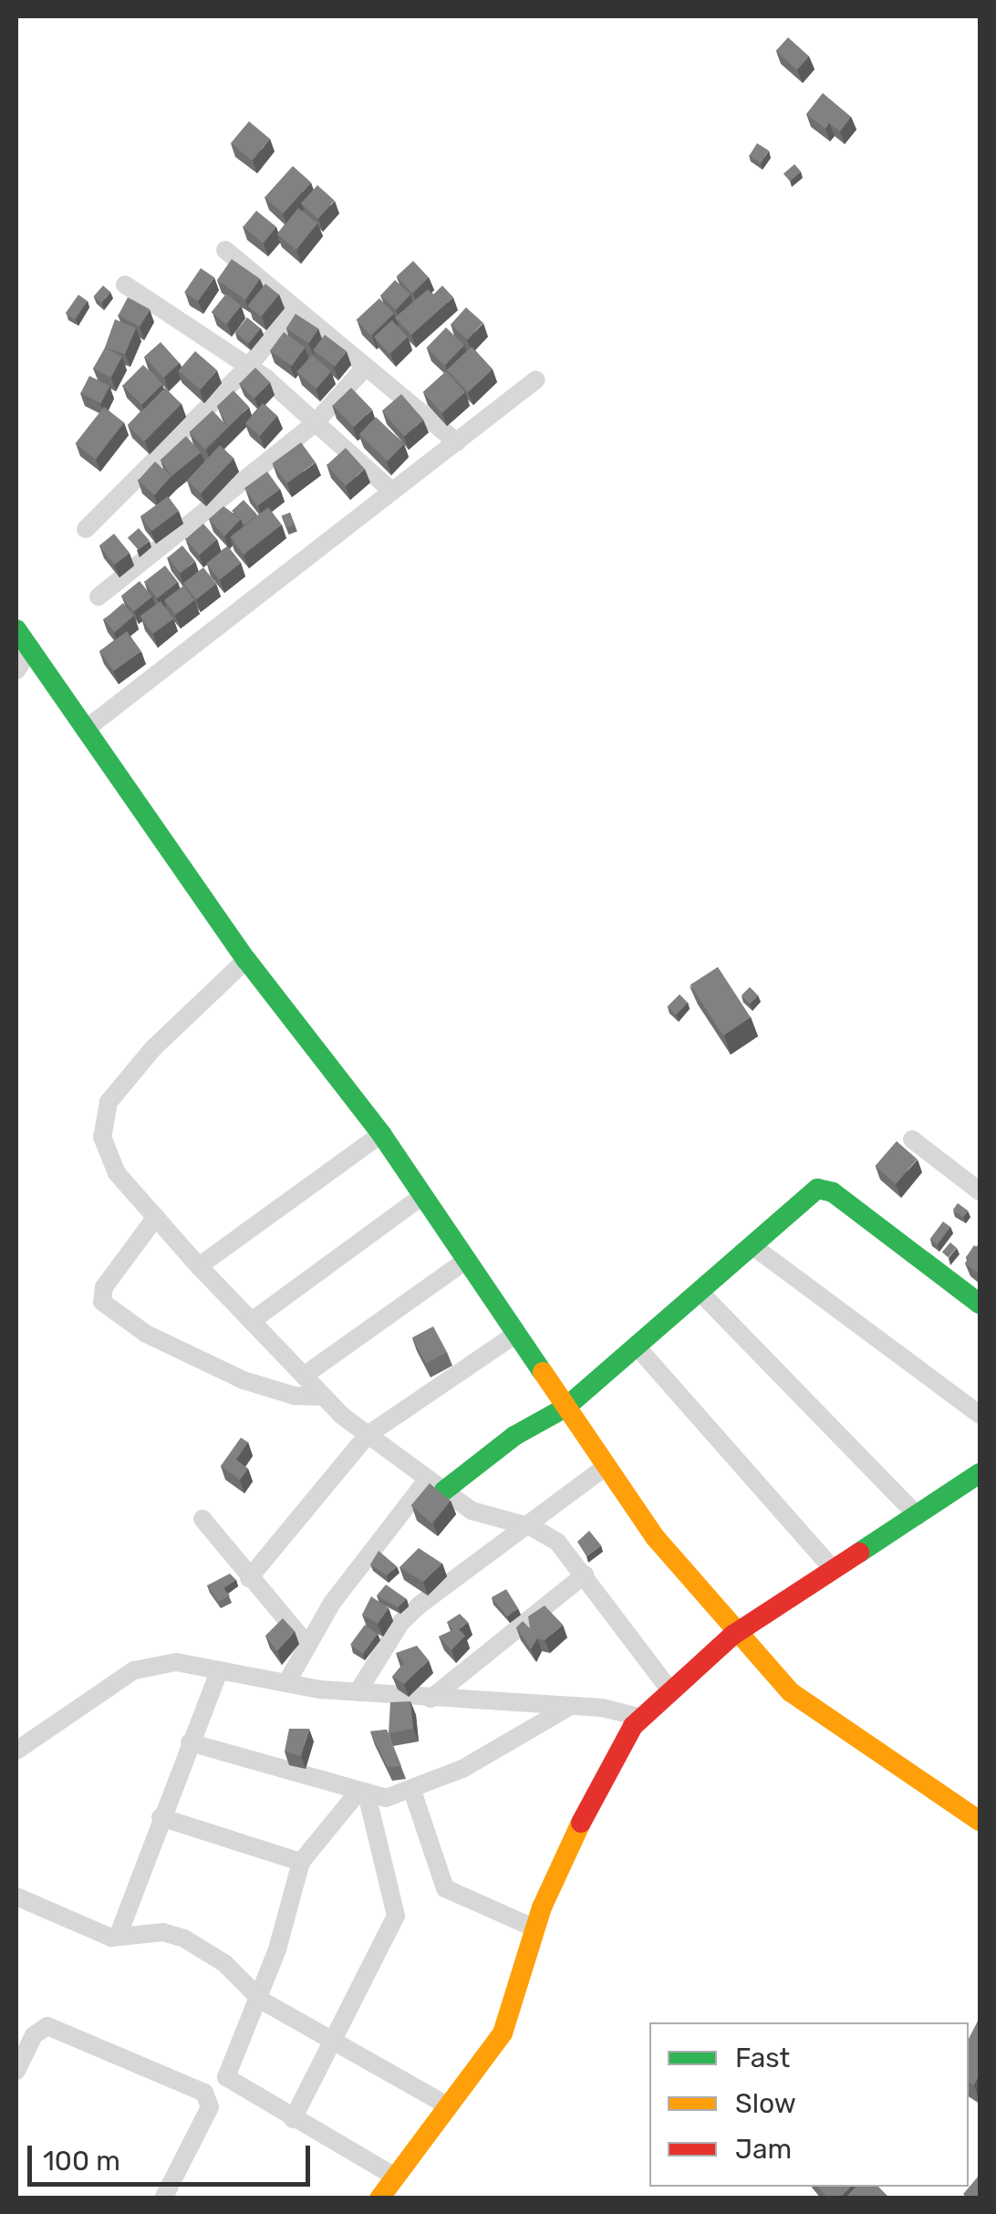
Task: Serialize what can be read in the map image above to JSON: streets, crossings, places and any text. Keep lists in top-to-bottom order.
{
  "legend": ["Fast", "Slow", "Jam"],
  "scale_bar": "100 m"
}
